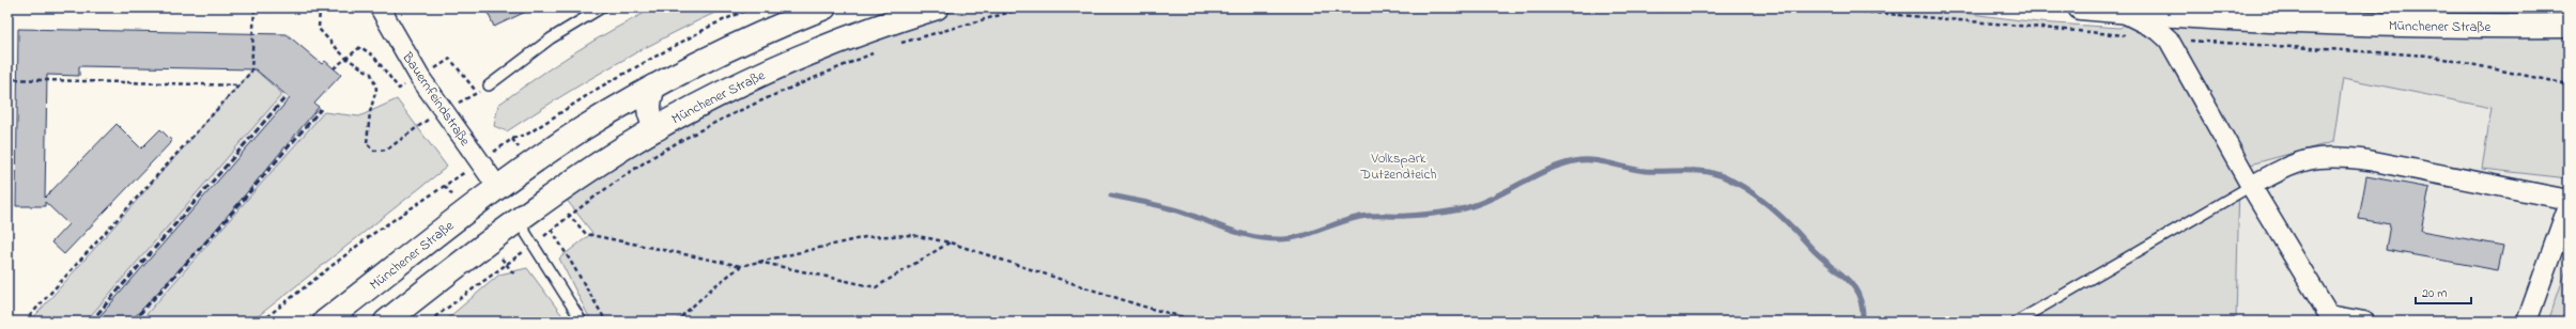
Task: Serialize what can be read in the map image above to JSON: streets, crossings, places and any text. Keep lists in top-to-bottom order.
{
  "streets": {
    "main road": ["Münchener Straße"],
    "street": ["Bauernfeindstraße"]
  },
  "crossings": [
    ["Münchener Straße", "Bauernfeindstraße"]
  ],
  "parks": ["Volkspark Dutzendteich"],
  "scale_bar": "20 m"
}
